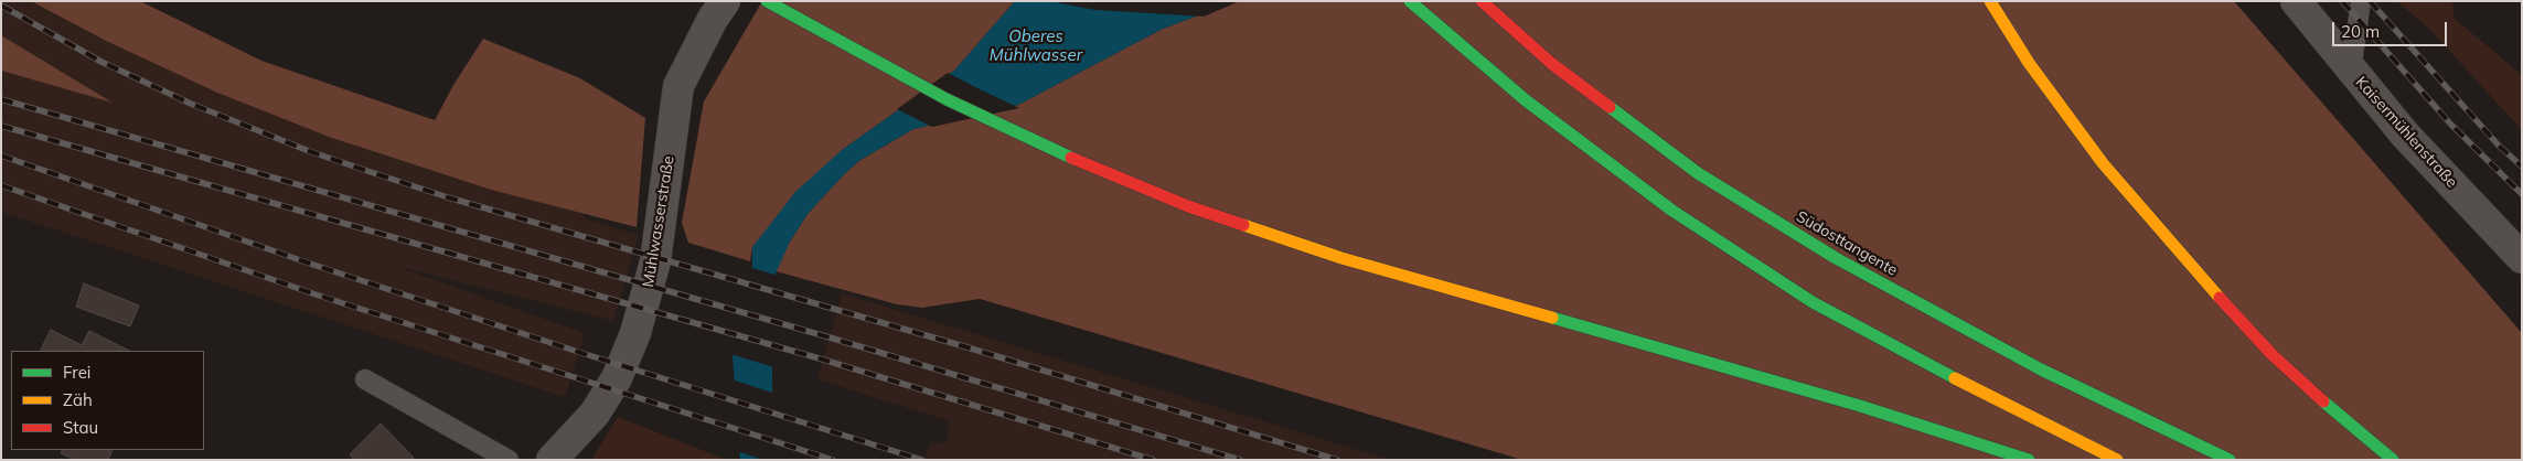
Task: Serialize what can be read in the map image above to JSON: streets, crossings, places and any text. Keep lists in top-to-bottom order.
{
  "streets": {
    "highway": ["Südosttangente"],
    "street": ["Kaisermühlenstraße", "Mühlwasserstraße"]
  },
  "water": ["Oberes Mühlwasser"],
  "legend": ["Frei", "Zäh", "Stau"],
  "scale_bar": "20 m"
}
